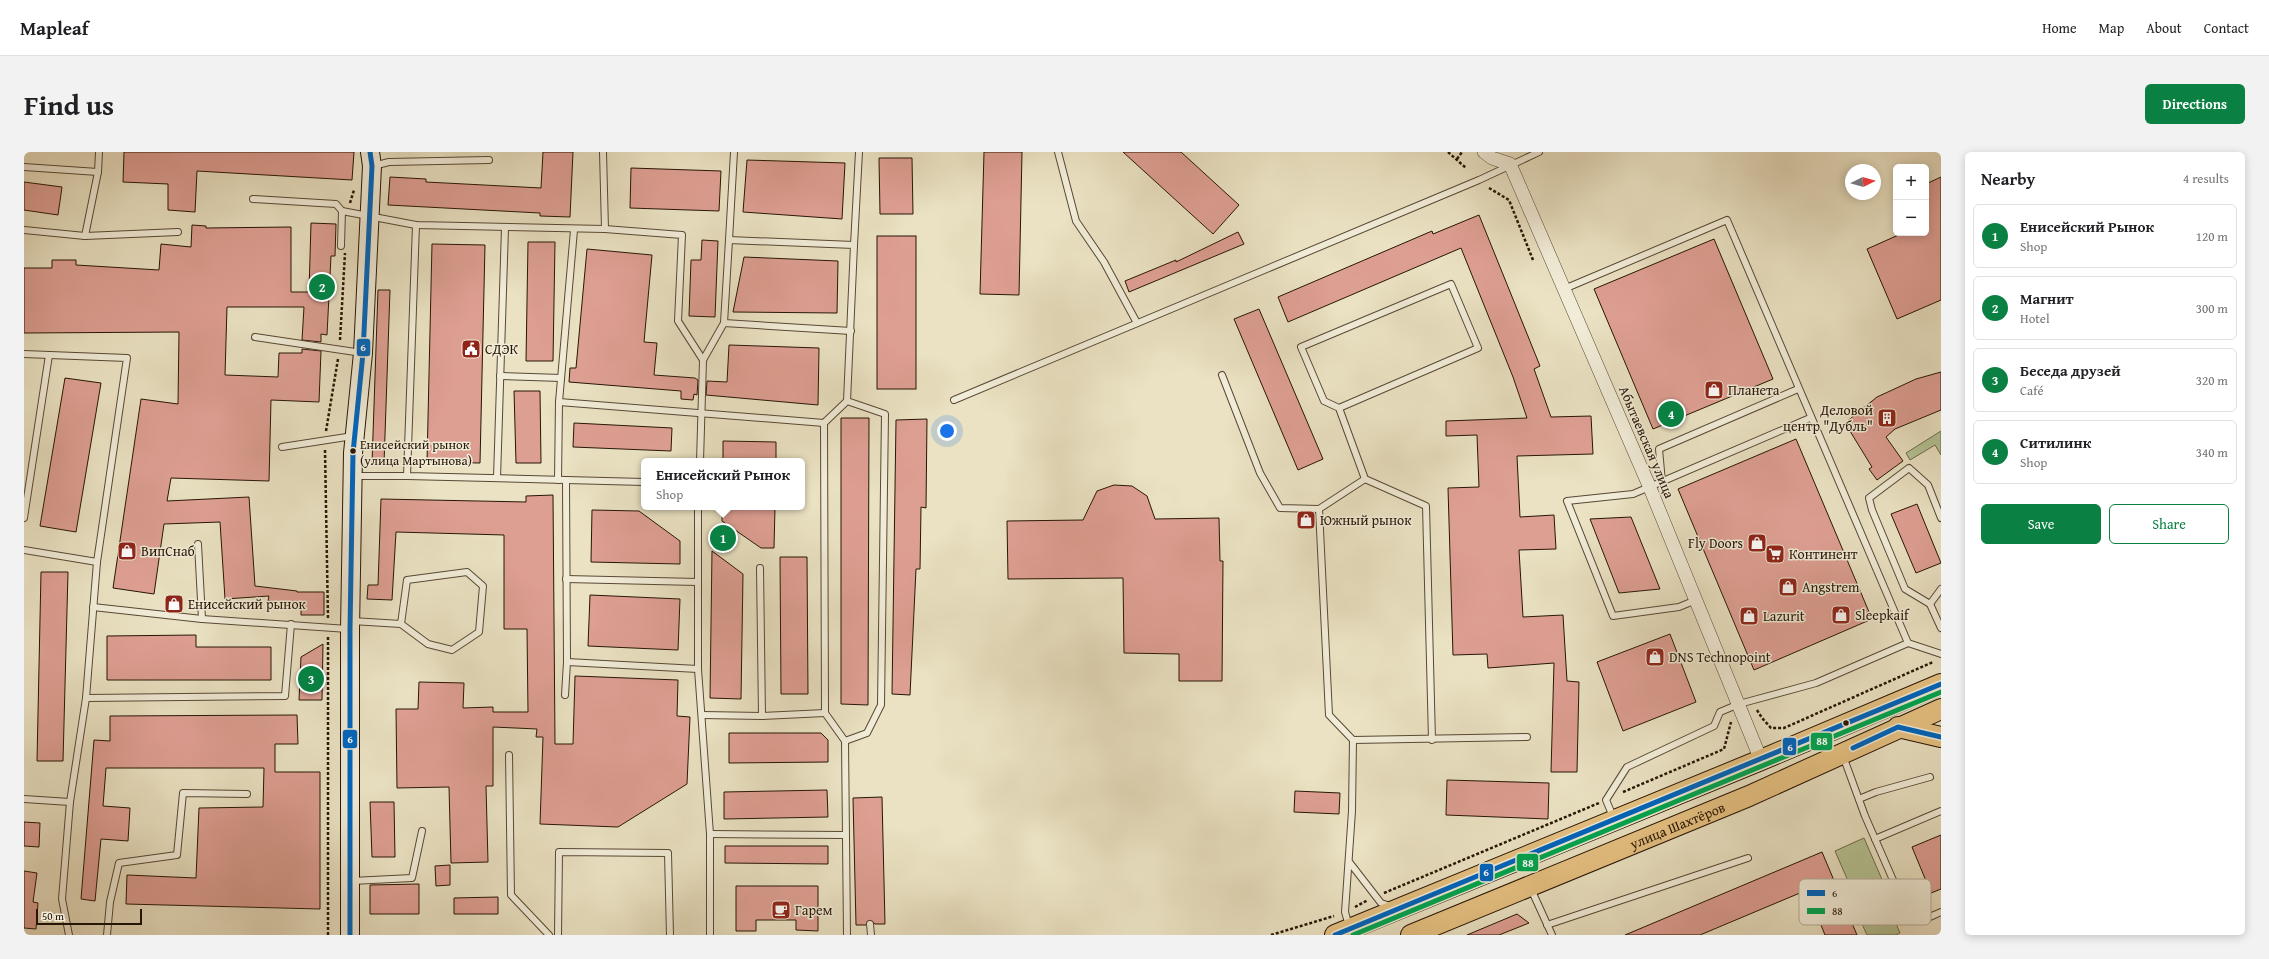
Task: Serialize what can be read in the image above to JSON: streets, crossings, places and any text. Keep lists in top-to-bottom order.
{
  "streets": {
    "main road": ["улица Шахтёров"],
    "street": ["Абытаевская улица"]
  },
  "crossings": [
    ["Абытаевская улица", "улица Шахтёров"]
  ],
  "places": {
    "public building": ["СДЭК"],
    "shop": [
      "Планета",
      "Южный рынок",
      "Fly Doors",
      "ВипСнаб",
      "Angstrem",
      "Енисейский рынок",
      "Sleepkaif",
      "Lazurit",
      "DNS Technopoint"
    ],
    "building": ["Деловой центр \"Дубль\""],
    "other": ["Енисейский рынок (улица Мартынова)"],
    "supermarket": ["Континент"],
    "cafe": ["Гарем"]
  },
  "lines": ["transit line 6", "transit line 88"],
  "legend": ["6", "88"],
  "scale_bar": "50 m",
  "north": "right",
  "page": {
    "header": "Mapleaf",
    "nav": [
      "Home",
      "Map",
      "About",
      "Contact"
    ],
    "title": "Find us",
    "buttons": [
      "Directions",
      ["Save", "Share"]
    ],
    "heading": ["Nearby", "4 results"],
    "map_buttons": ["+", "−"],
    "list": [
      {
        "mark": "1",
        "name": "Енисейский Рынок",
        "note": "Shop",
        "value": "120 m"
      },
      {
        "mark": "2",
        "name": "Магнит",
        "note": "Hotel",
        "value": "300 m"
      },
      {
        "mark": "3",
        "name": "Беседа друзей",
        "note": "Café",
        "value": "320 m"
      },
      {
        "mark": "4",
        "name": "Ситилинк",
        "note": "Shop",
        "value": "340 m"
      }
    ],
    "pins": [
      "2",
      "4",
      "1",
      "3"
    ],
    "popup": ["Енисейский Рынок", "Shop"],
    "scale": "50 m"
  }
}
